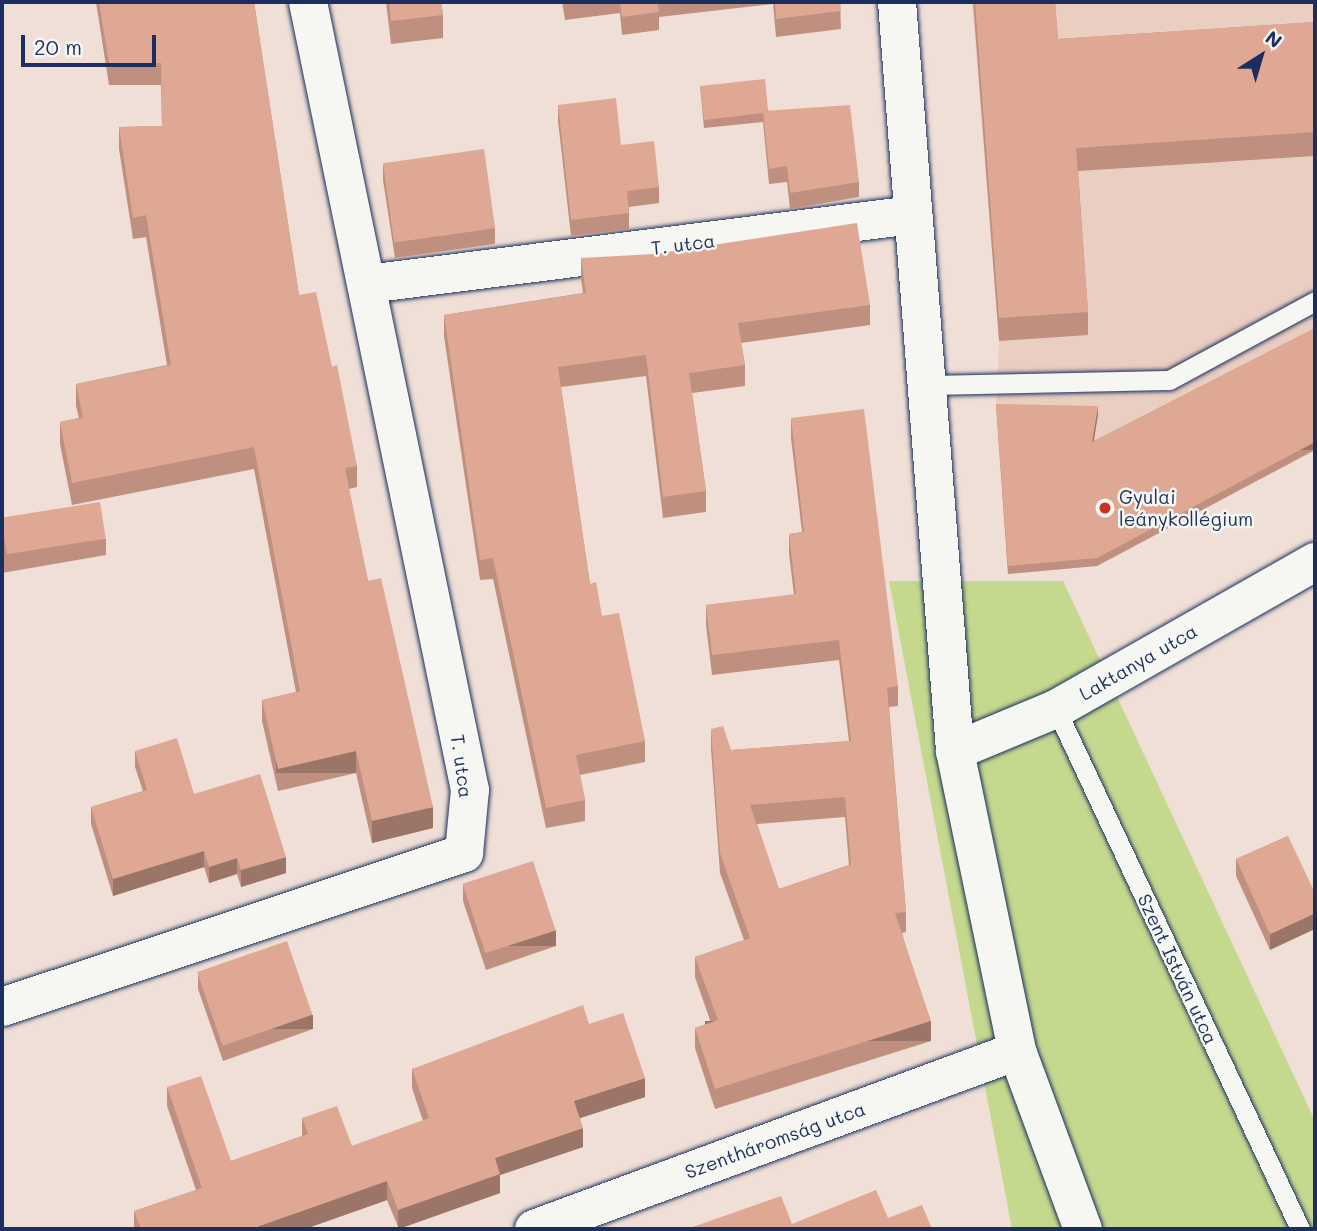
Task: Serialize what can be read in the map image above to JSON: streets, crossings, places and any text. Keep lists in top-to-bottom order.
{
  "streets": {
    "street": ["T. utca", "Laktanya utca", "Szentháromság utca"],
    "lane": ["Szent István utca"]
  },
  "crossings": [
    ["Laktanya utca", "Szent István utca"]
  ],
  "places": ["Gyulai leánykollégium"],
  "scale_bar": "20 m",
  "north": "top right"
}
